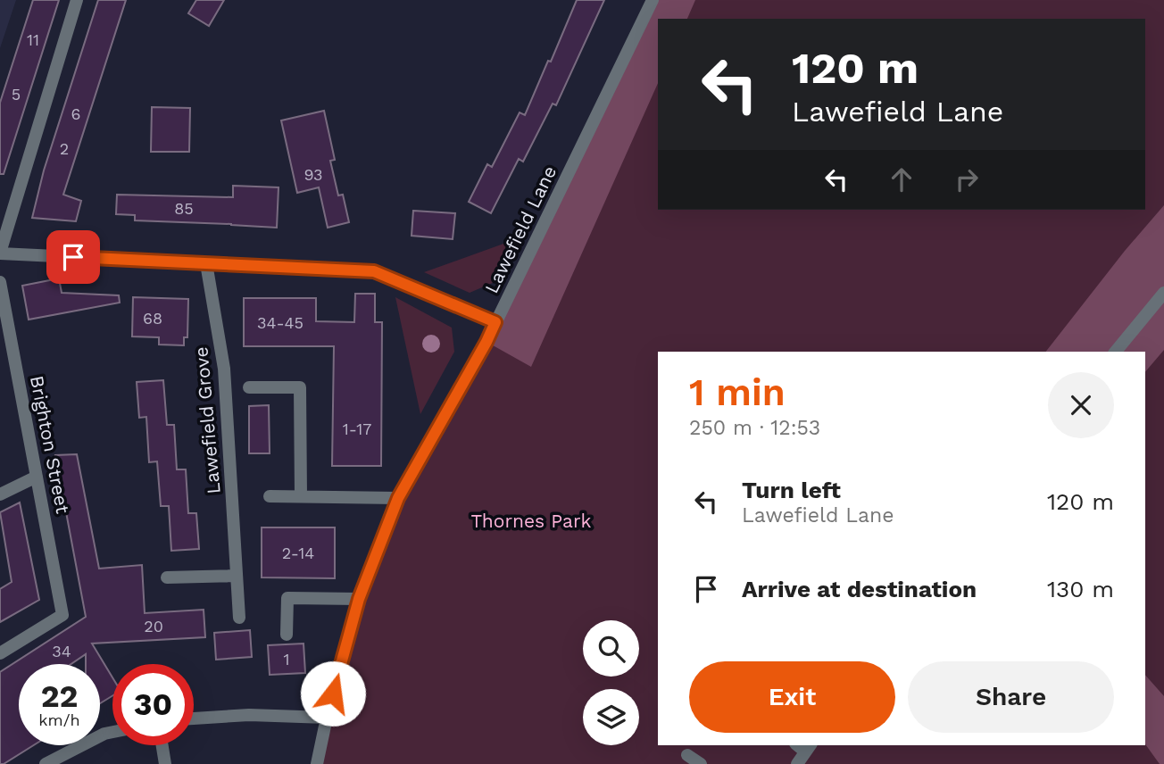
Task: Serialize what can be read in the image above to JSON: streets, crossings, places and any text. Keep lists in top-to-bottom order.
{
  "streets": {
    "street": ["Lawefield Lane", "Lawefield Grove", "Brighton Street"]
  },
  "crossings": [
    ["Lawefield Lane", "Lawefield Grove"]
  ],
  "parks": ["Thornes Park"],
  "house_numbers": [
    "11",
    "5",
    "6",
    "2",
    "93",
    "85",
    "68",
    "34-45",
    "1-17",
    "2-14",
    "20",
    "34",
    "1"
  ],
  "page": {
    "turn": ["120 m", "Lawefield Lane"],
    "heading": ["1 min", "250 m · 12:53"],
    "list": [
      {
        "name": "Turn left",
        "note": "Lawefield Lane",
        "value": "120 m"
      },
      {
        "name": "Arrive at destination",
        "value": "130 m"
      }
    ],
    "buttons": ["Exit", "Share"],
    "speed": "22 km/h",
    "limit": "30"
  }
}
